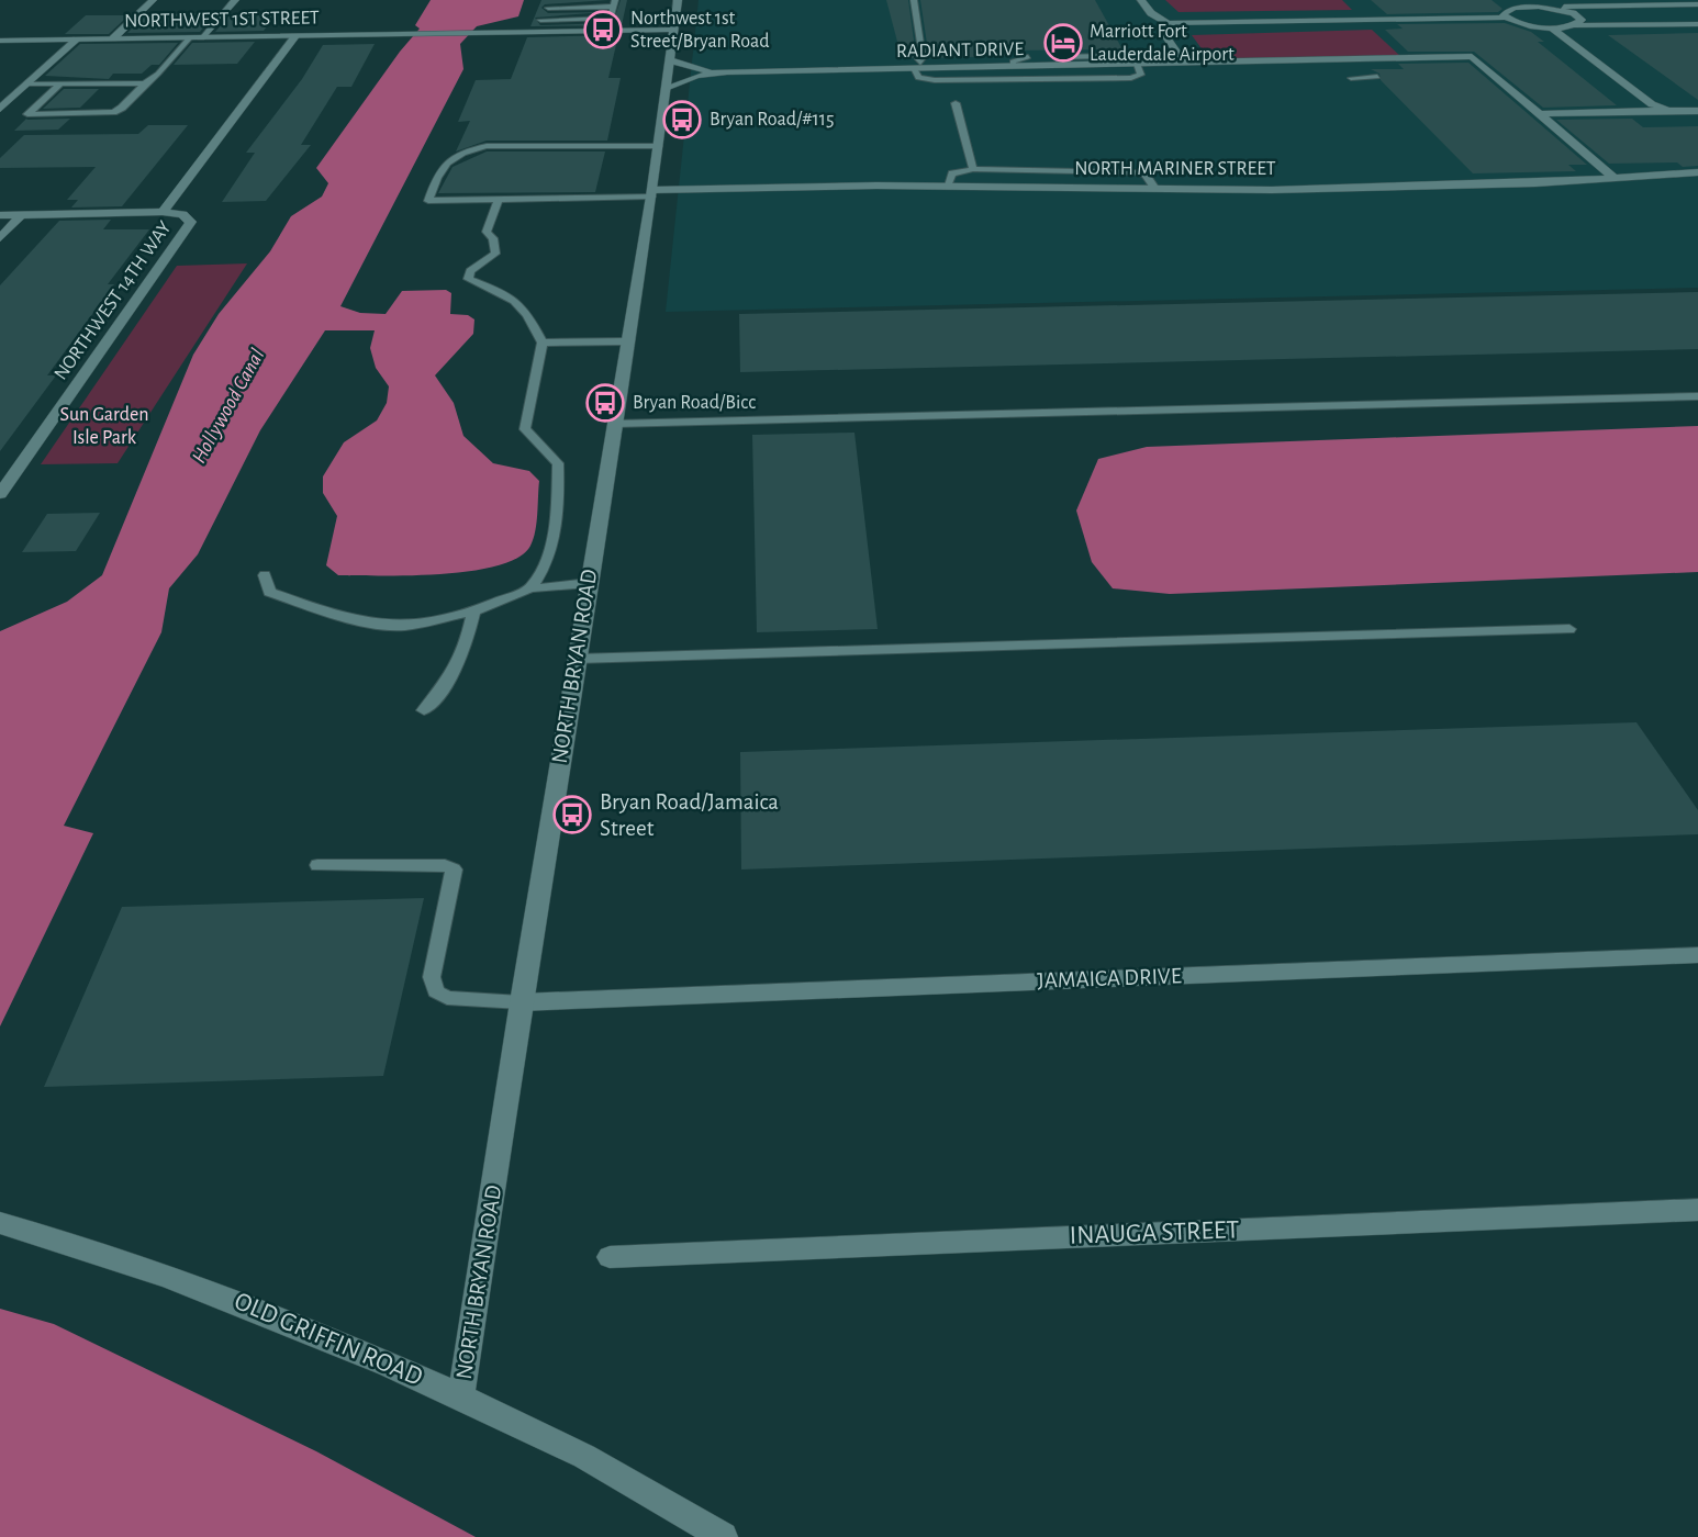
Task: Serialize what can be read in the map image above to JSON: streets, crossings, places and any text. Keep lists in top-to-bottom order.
{
  "streets": {
    "street": [
      "NORTHWEST 1ST STREET",
      "RADIANT DRIVE",
      "NORTH MARINER STREET",
      "NORTHWEST 14TH WAY",
      "NORTH BRYAN ROAD",
      "JAMAICA DRIVE",
      "INAUGA STREET",
      "OLD GRIFFIN ROAD"
    ]
  },
  "crossings": [
    ["NORTHWEST 1ST STREET", "NORTHWEST 14TH WAY"],
    ["NORTHWEST 1ST STREET", "NORTH BRYAN ROAD"],
    ["RADIANT DRIVE", "NORTH BRYAN ROAD"],
    ["NORTH MARINER STREET", "NORTH BRYAN ROAD"],
    ["NORTH BRYAN ROAD", "JAMAICA DRIVE"],
    ["NORTH BRYAN ROAD", "OLD GRIFFIN ROAD"]
  ],
  "water": ["Hollywood Canal"],
  "parks": ["Sun Garden Isle Park"],
  "places": {
    "bus stop": [
      "Northwest 1st Street/Bryan Road",
      "Bryan Road/#115",
      "Bryan Road/Bicc",
      "Bryan Road/Jamaica Street"
    ],
    "hotel": ["Marriott Fort Lauderdale Airport"]
  }
}
